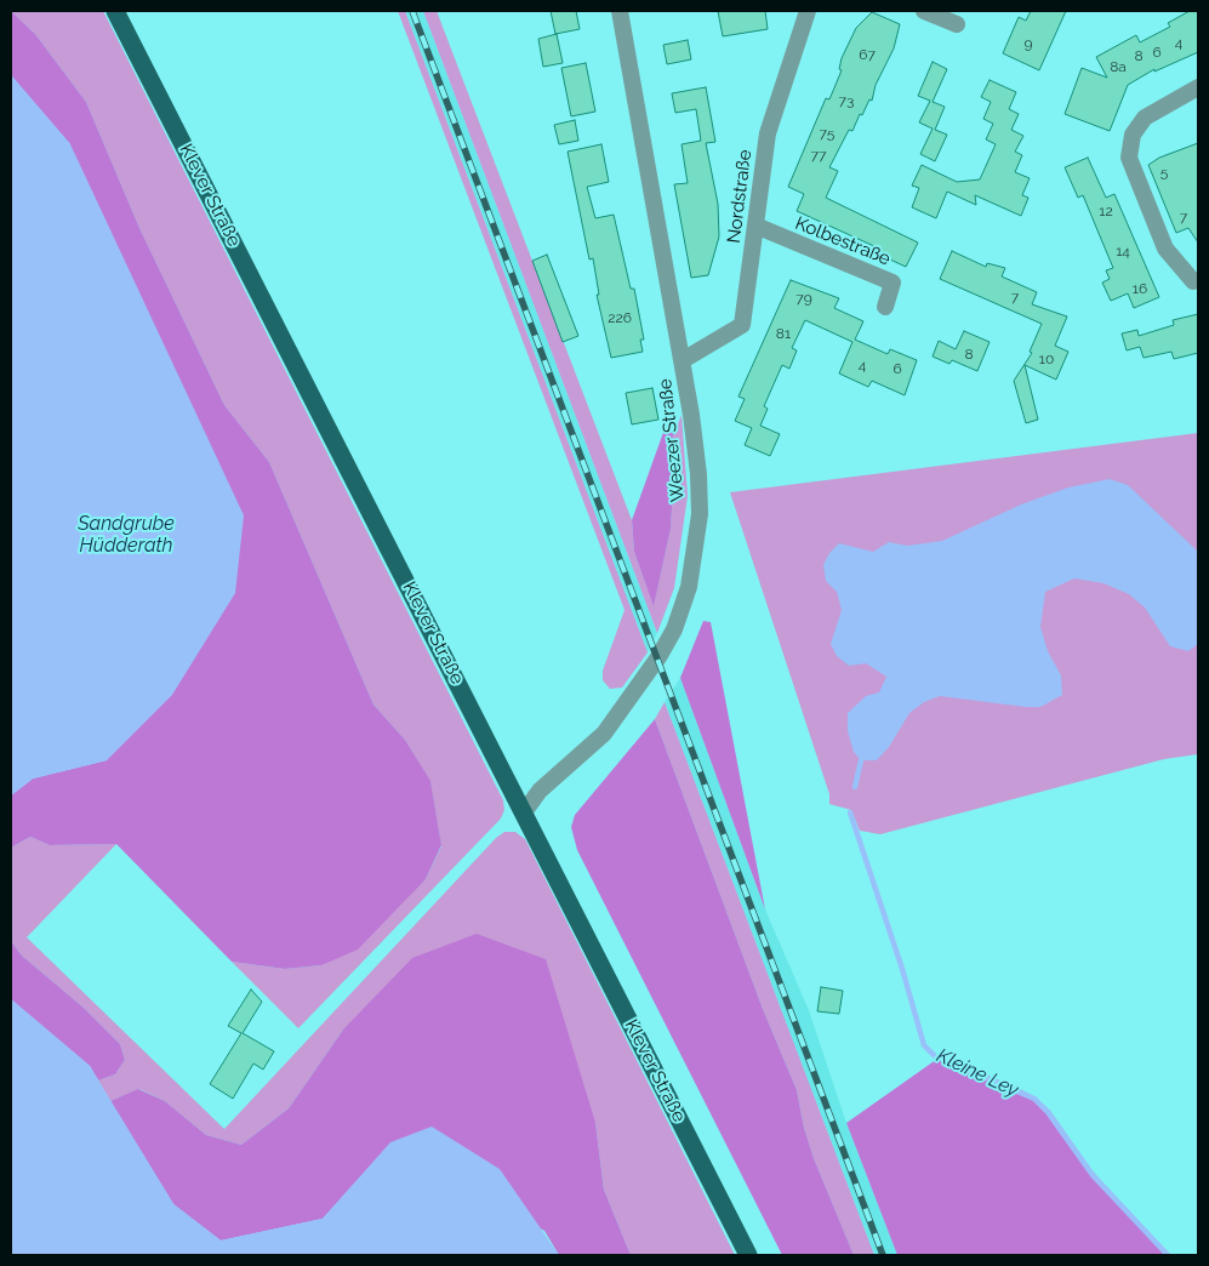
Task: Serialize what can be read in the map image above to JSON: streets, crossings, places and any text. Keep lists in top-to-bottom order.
{
  "streets": {
    "main road": ["Klever Straße"],
    "street": ["Nordstraße", "Kolbestraße", "Weezer Straße"]
  },
  "crossings": [
    ["Klever Straße", "Weezer Straße"],
    ["Nordstraße", "Kolbestraße"],
    ["Nordstraße", "Weezer Straße"]
  ],
  "water": ["Sandgrube Hüdderath", "Kleine Ley"],
  "house_numbers": [
    "4",
    "9",
    "6",
    "67",
    "8",
    "8a",
    "73",
    "75",
    "77",
    "5",
    "12",
    "7",
    "14",
    "16",
    "7",
    "79",
    "226",
    "81",
    "8",
    "10",
    "4",
    "6"
  ]
}
